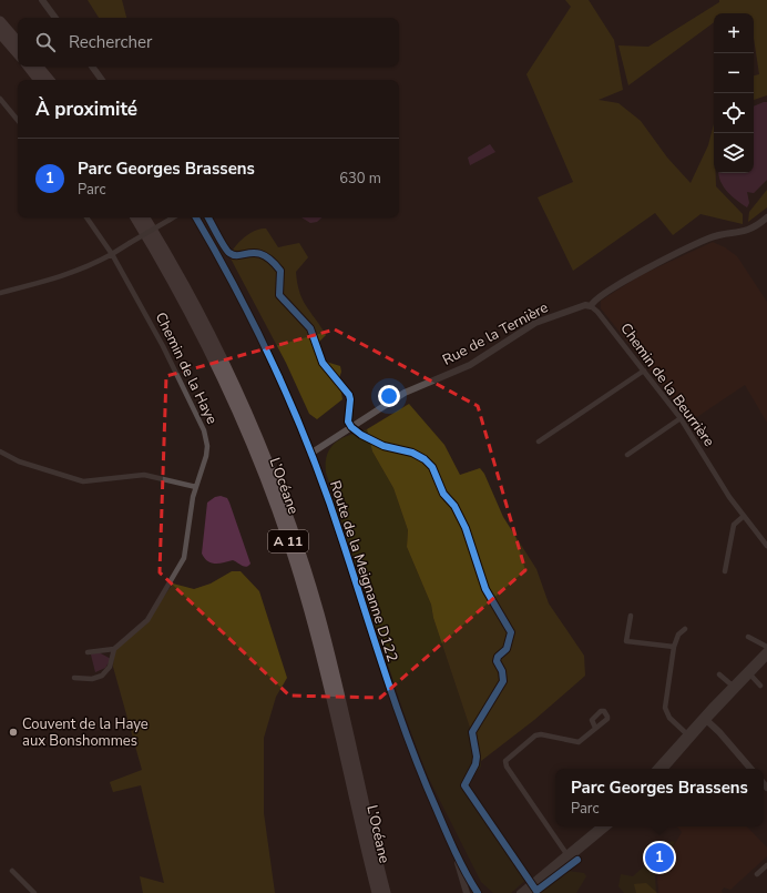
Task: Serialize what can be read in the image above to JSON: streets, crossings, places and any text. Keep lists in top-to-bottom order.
{
  "streets": {
    "highway": ["L’Océane", "A 11"],
    "street": [
      "Rue de la Ternière",
      "Chemin de la Haye",
      "Chemin de la Beurrière",
      "Route de la Meignanne D122"
    ]
  },
  "crossings": [
    ["Rue de la Ternière", "Chemin de la Beurrière"],
    ["Rue de la Ternière", "Route de la Meignanne D122"]
  ],
  "places": ["Couvent de la Haye aux Bonshommes"],
  "page": {
    "map_buttons": ["+", "−"],
    "search": "Rechercher",
    "heading": "À proximité",
    "list": [
      {
        "mark": "1",
        "name": "Parc Georges Brassens",
        "note": "Parc",
        "value": "630 m"
      }
    ],
    "popup": ["Parc Georges Brassens", "Parc"],
    "pins": "1"
  }
}
